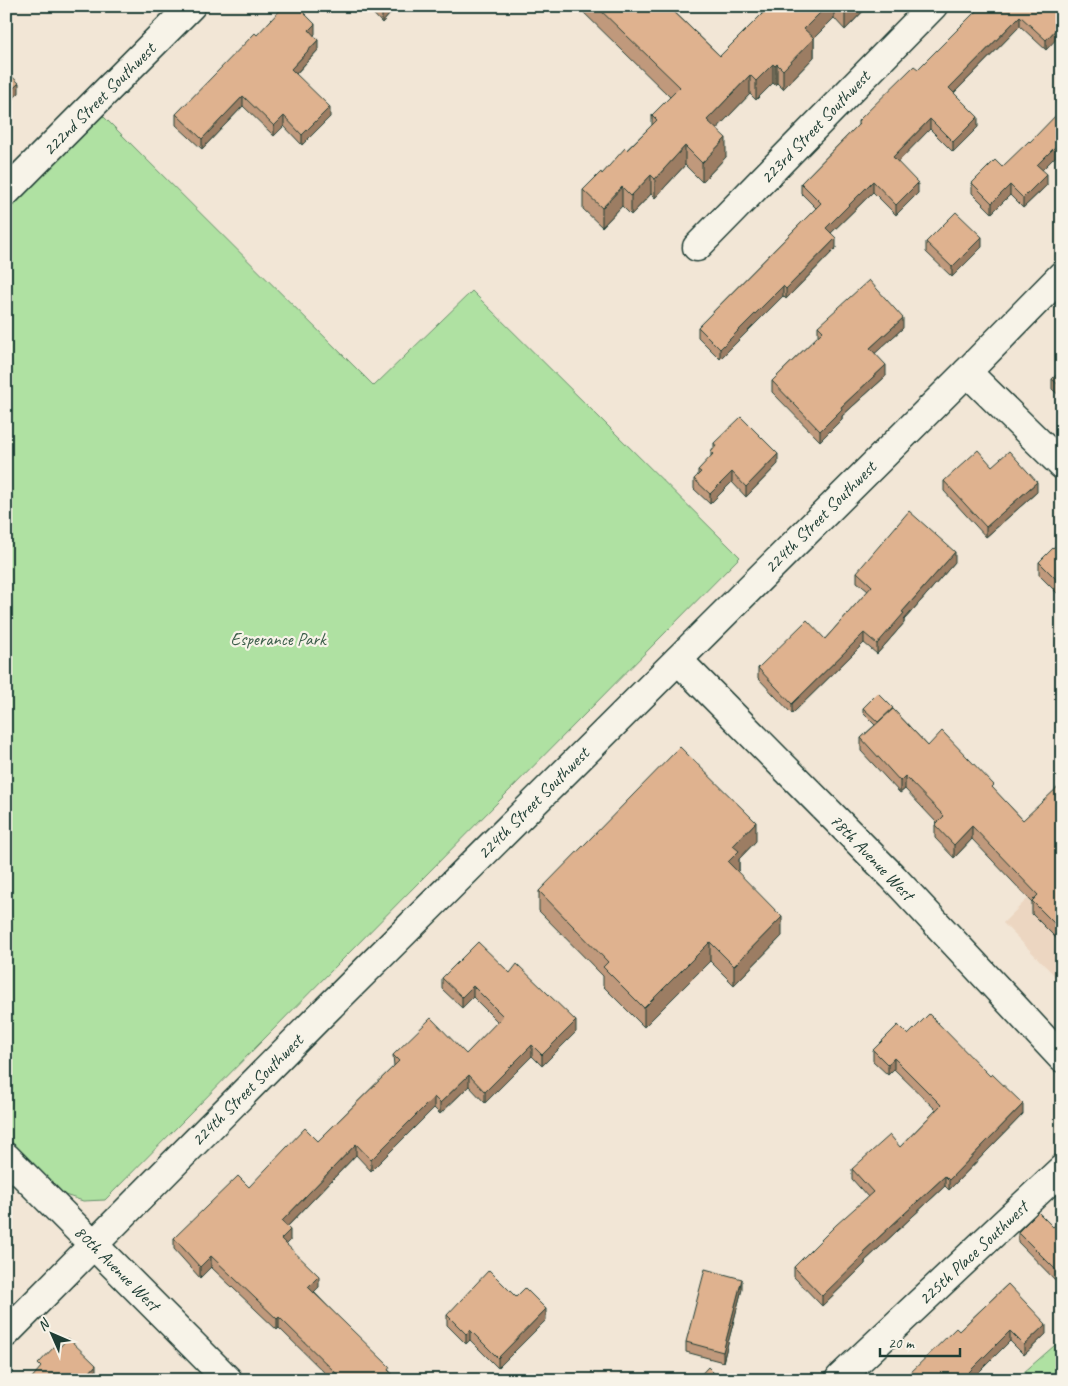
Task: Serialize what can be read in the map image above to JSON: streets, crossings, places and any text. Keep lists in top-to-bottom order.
{
  "streets": {
    "street": [
      "222nd Street Southwest",
      "223rd Street Southwest",
      "224th Street Southwest",
      "78th Avenue West",
      "225th Place Southwest",
      "80th Avenue West"
    ]
  },
  "crossings": [
    ["224th Street Southwest", "78th Avenue West"],
    ["224th Street Southwest", "80th Avenue West"]
  ],
  "parks": ["Esperance Park"],
  "scale_bar": "20 m",
  "north": "top left"
}
